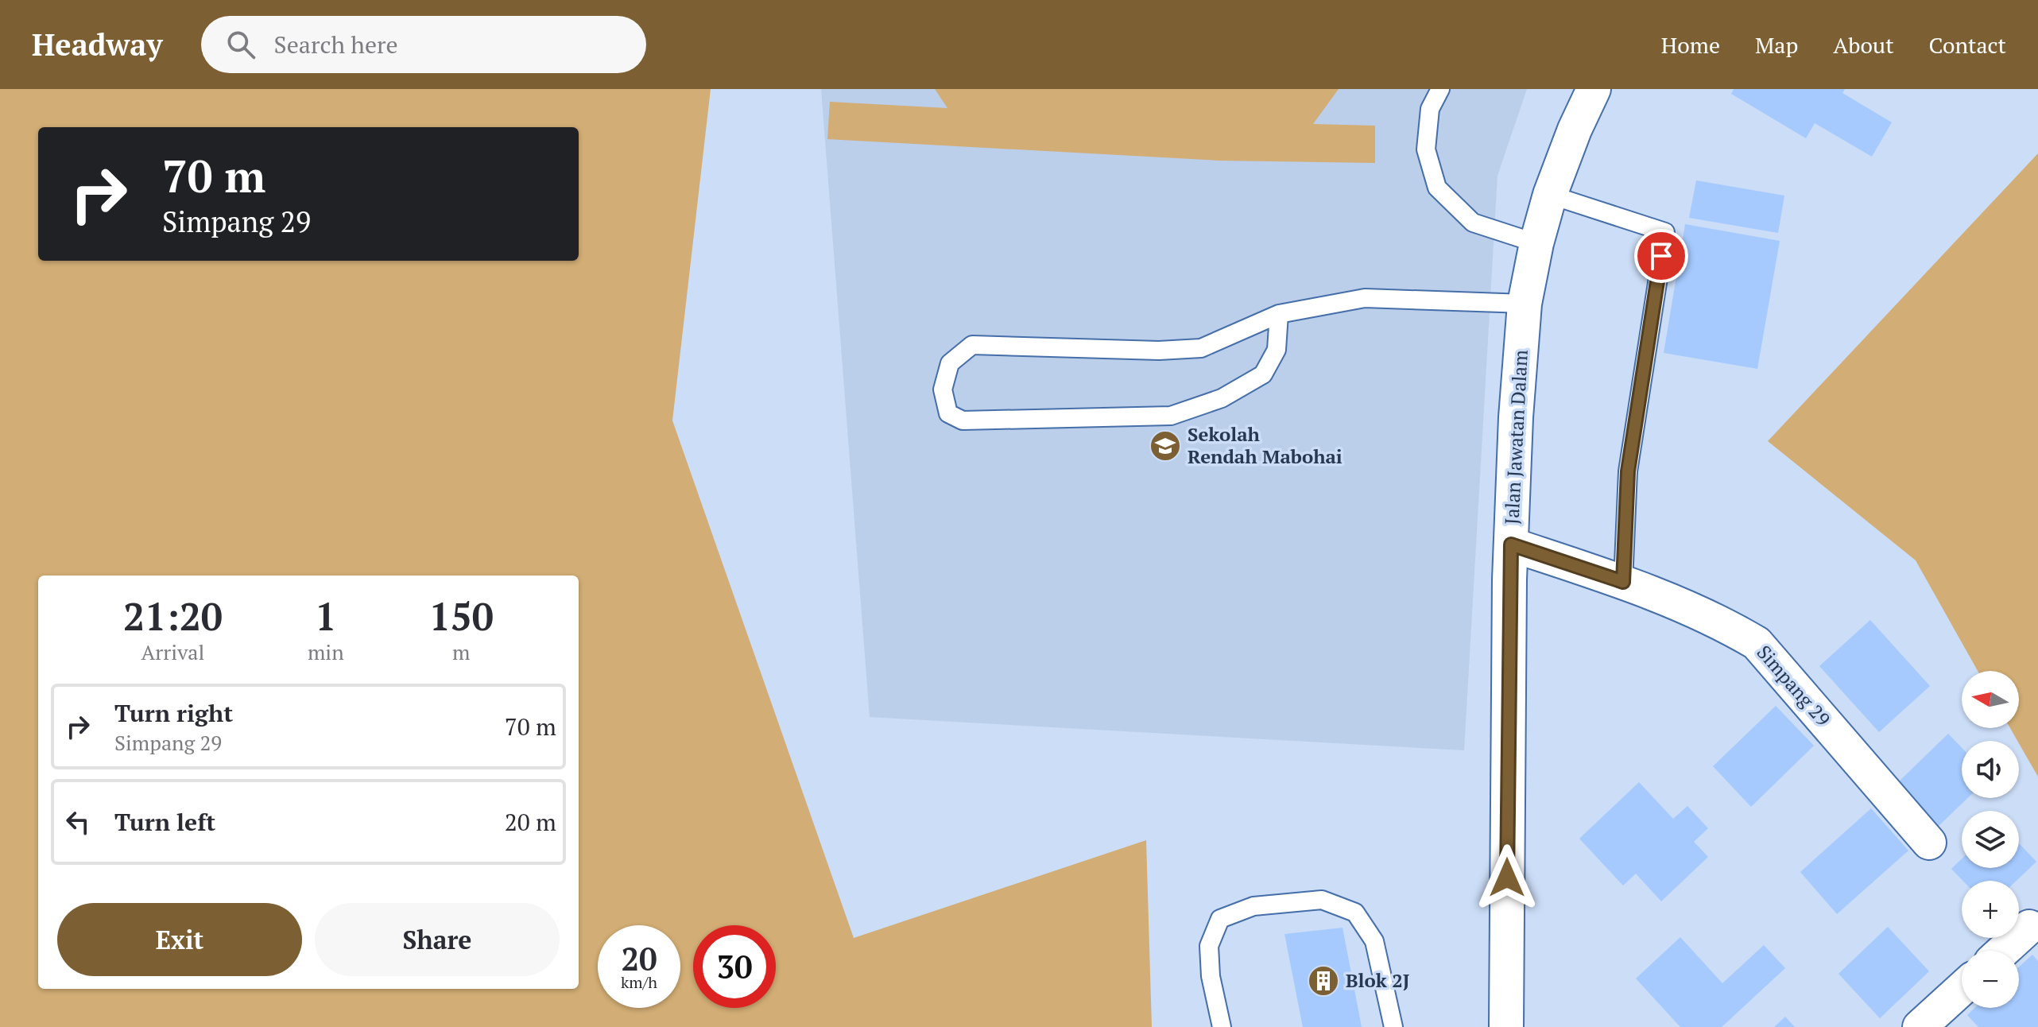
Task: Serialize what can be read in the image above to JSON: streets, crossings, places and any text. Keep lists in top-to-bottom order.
{
  "streets": {
    "street": ["Jalan Jawatan Dalam", "Simpang 29"]
  },
  "crossings": [
    ["Jalan Jawatan Dalam", "Simpang 29"]
  ],
  "places": {
    "school or university": ["Sekolah Rendah Mabohai"],
    "building": ["Blok 2J"]
  },
  "north": "left",
  "page": {
    "header": "Headway",
    "search": "Search here",
    "nav": [
      "Home",
      "Map",
      "About",
      "Contact"
    ],
    "turn": ["70 m", "Simpang 29"],
    "eta": [
      "21:20",
      "Arrival",
      "1",
      "min",
      "150",
      "m"
    ],
    "map_buttons": ["+", "−"],
    "list": [
      {
        "name": "Turn right",
        "note": "Simpang 29",
        "value": "70 m"
      },
      {
        "name": "Turn left",
        "value": "20 m"
      }
    ],
    "buttons": ["Exit", "Share"],
    "speed": "20 km/h",
    "limit": "30"
  }
}
